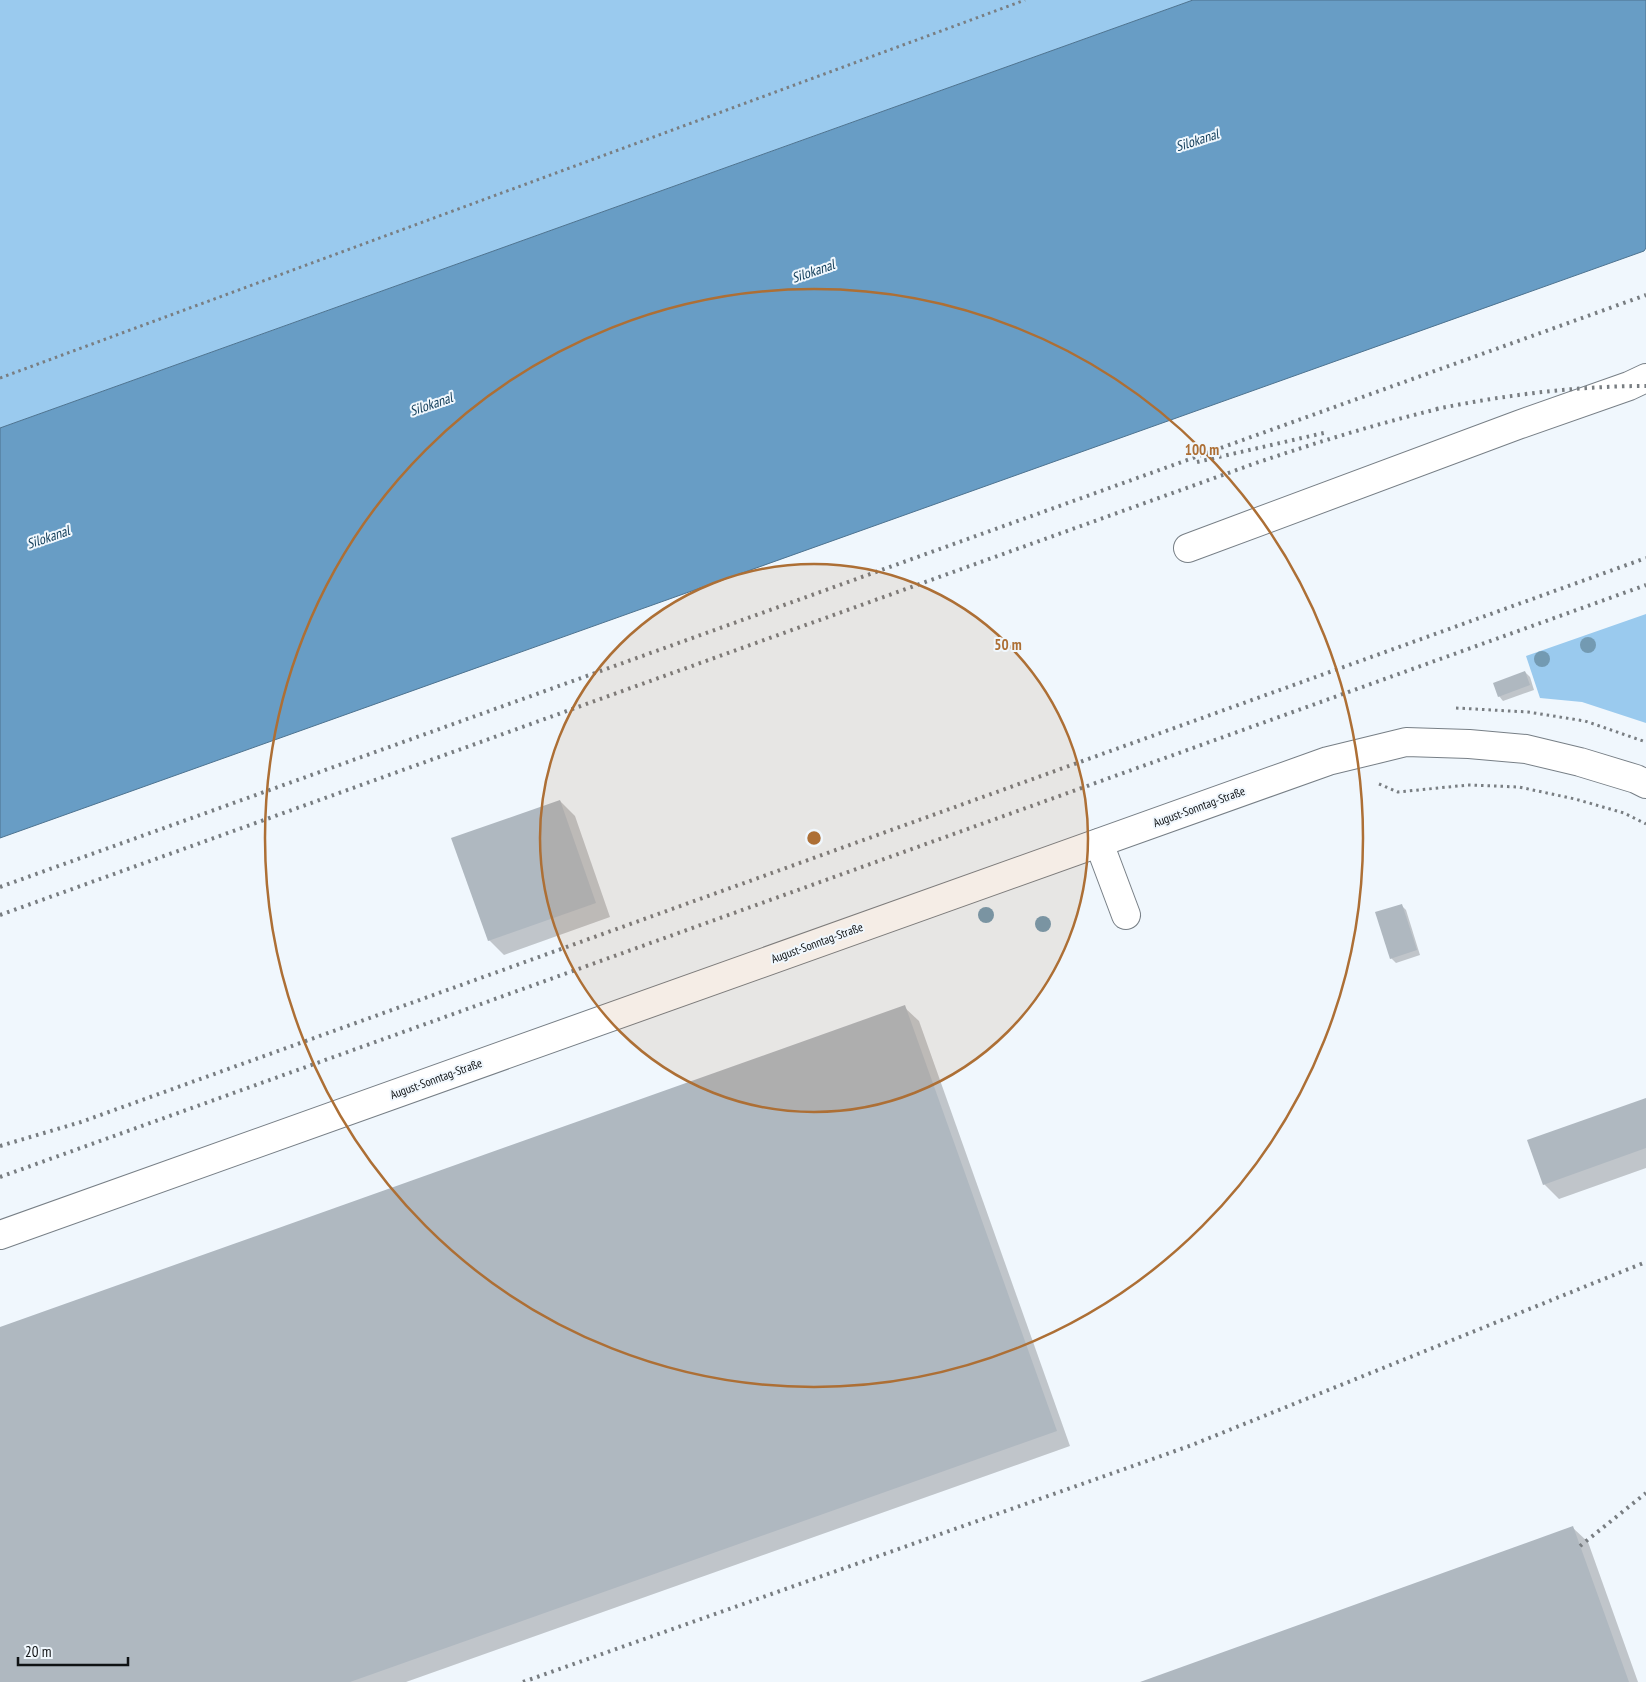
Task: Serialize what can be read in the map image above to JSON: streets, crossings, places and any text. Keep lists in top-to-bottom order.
{
  "streets": {
    "street": ["August-Sonntag-Straße"]
  },
  "water": ["Silokanal"],
  "scale_bar": "20 m",
  "rings": ["100 m", "50 m"]
}
